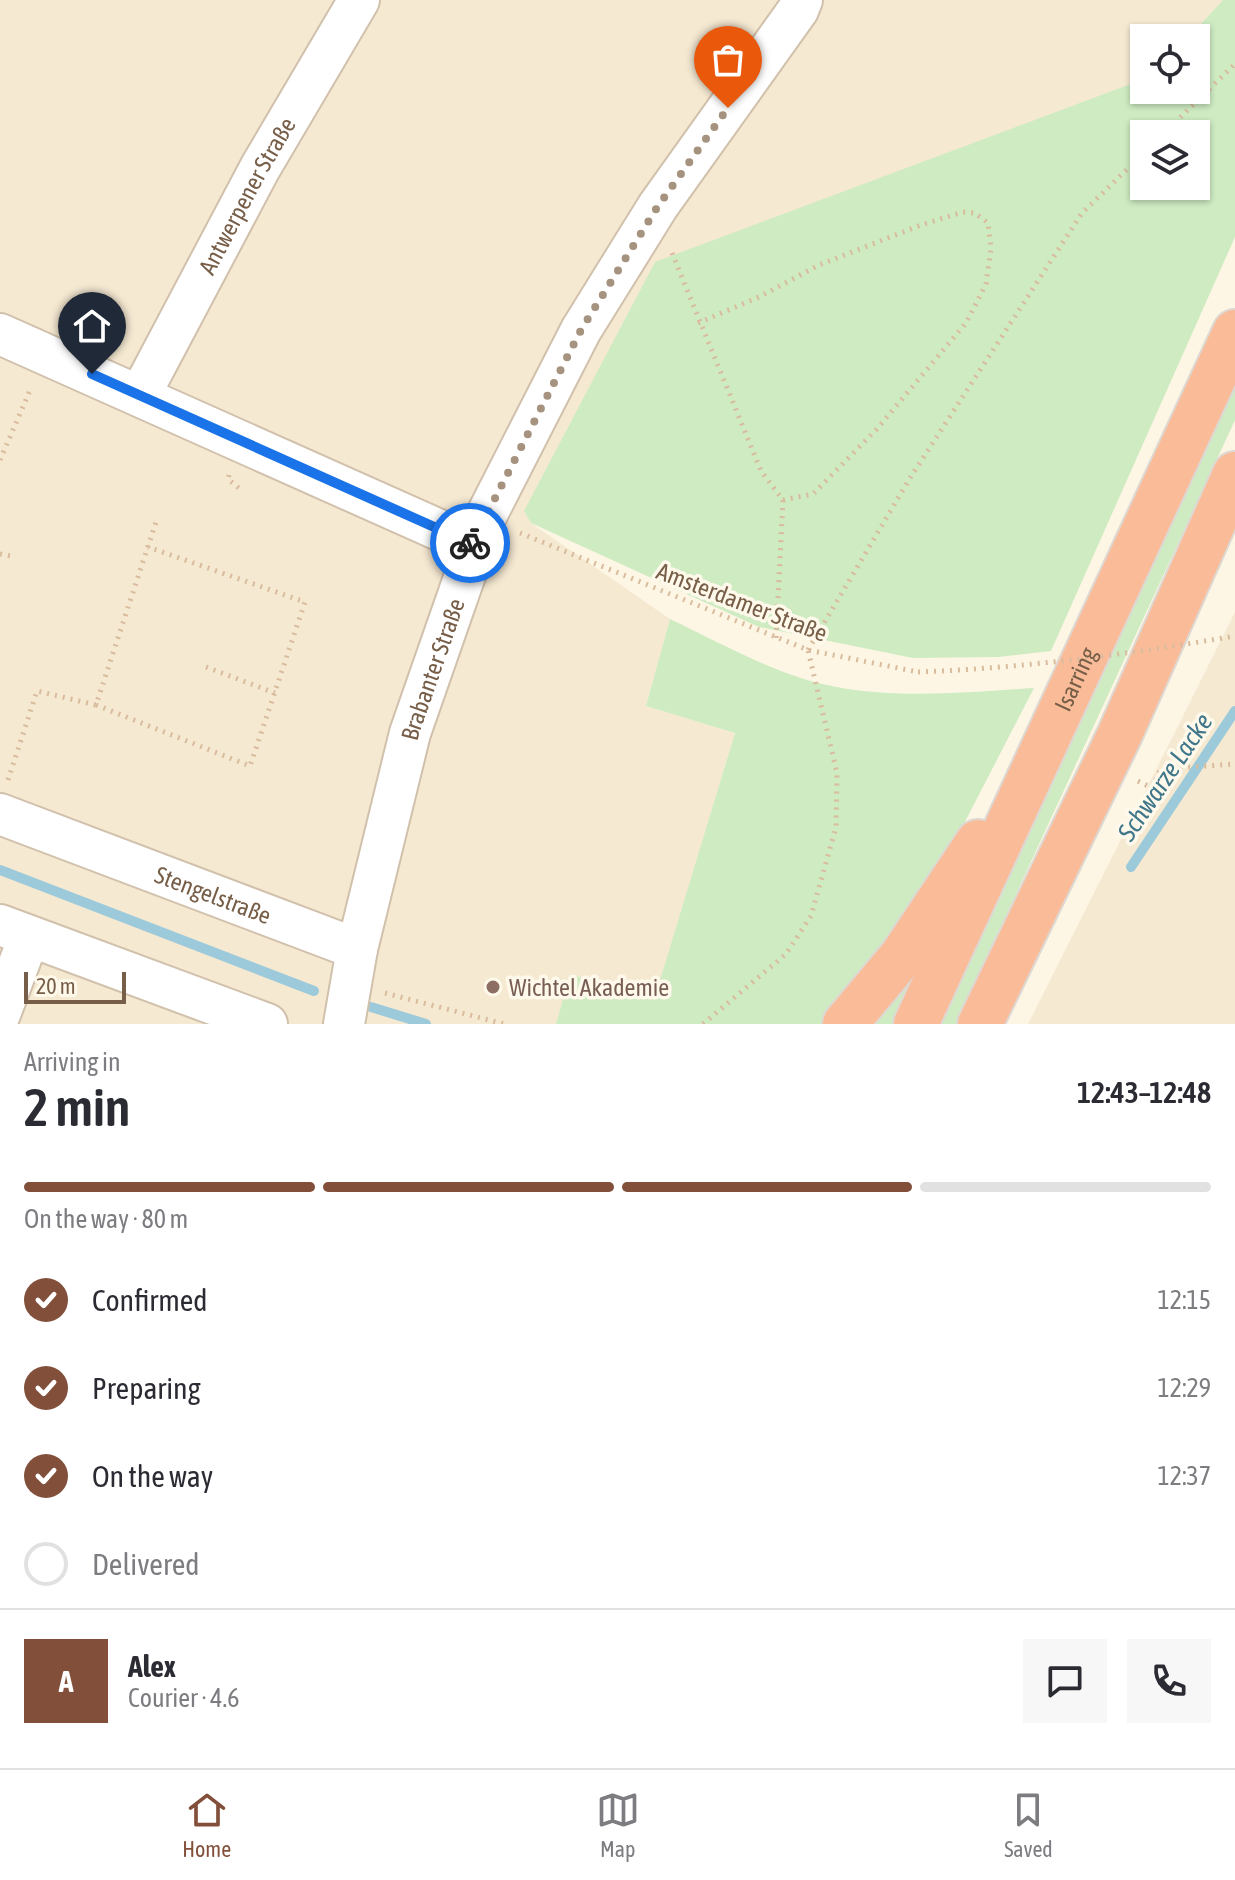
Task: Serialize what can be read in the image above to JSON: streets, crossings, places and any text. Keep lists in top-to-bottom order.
{
  "streets": {
    "highway": ["Isarring"],
    "street": ["Antwerpener Straße", "Brabanter Straße", "Stengelstraße"],
    "path": ["Amsterdamer Straße"]
  },
  "crossings": [
    ["Amsterdamer Straße", "Brabanter Straße"],
    ["Brabanter Straße", "Stengelstraße"]
  ],
  "water": ["Schwarze Lacke"],
  "places": ["Wichtel Akademie"],
  "scale_bar": "20 m",
  "page": {
    "scale": "20 m",
    "heading": ["2 min", "Arriving in", "12:43–12:48"],
    "panel": ["Alex", "Courier · 4.6"],
    "bar": "On the way · 80 m",
    "list": [
      ["Confirmed", "12:15"],
      ["Preparing", "12:29"],
      ["On the way", "12:37"],
      "Delivered"
    ],
    "round": "A",
    "tabs": ["Home", "Map", "Saved"]
  }
}
